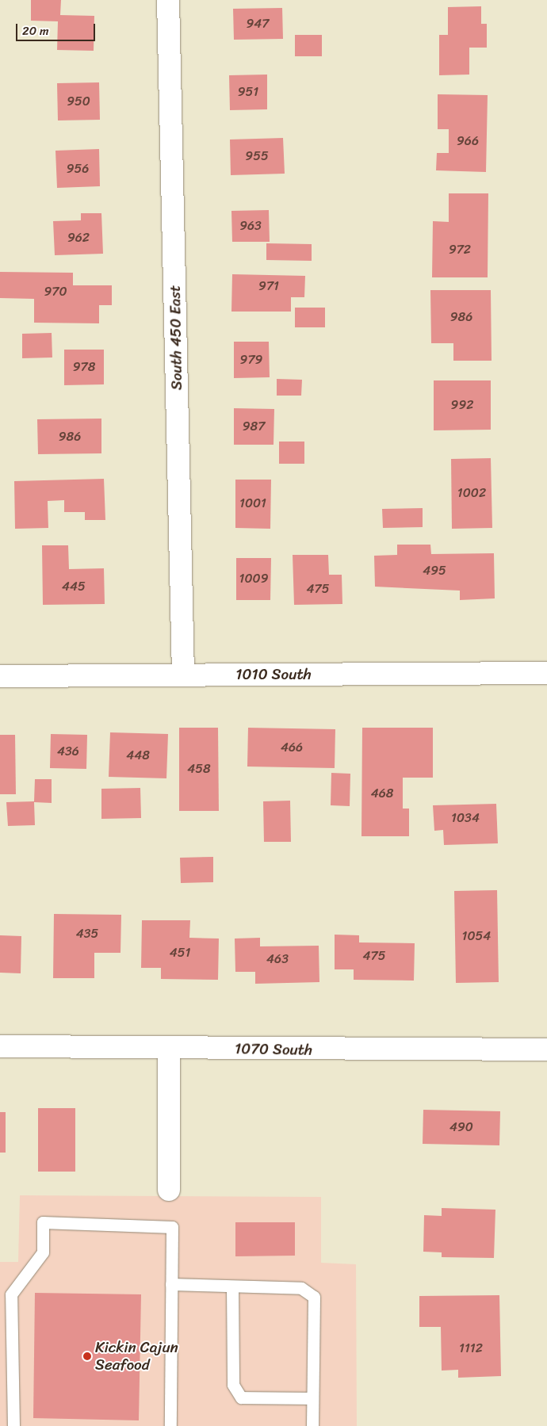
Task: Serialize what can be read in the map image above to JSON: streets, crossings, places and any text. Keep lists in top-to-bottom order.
{
  "streets": {
    "street": ["South 450 East", "1010 South", "1070 South"]
  },
  "crossings": [
    ["South 450 East", "1010 South"]
  ],
  "places": ["Kickin Cajun Seafood"],
  "house_numbers": [
    "947",
    "951",
    "950",
    "966",
    "955",
    "956",
    "963",
    "962",
    "972",
    "971",
    "970",
    "986",
    "979",
    "978",
    "992",
    "987",
    "986",
    "1002",
    "1001",
    "495",
    "1009",
    "445",
    "475",
    "466",
    "436",
    "448",
    "458",
    "468",
    "1034",
    "435",
    "1054",
    "451",
    "475",
    "463",
    "490",
    "1112"
  ],
  "scale_bar": "20 m"
}
